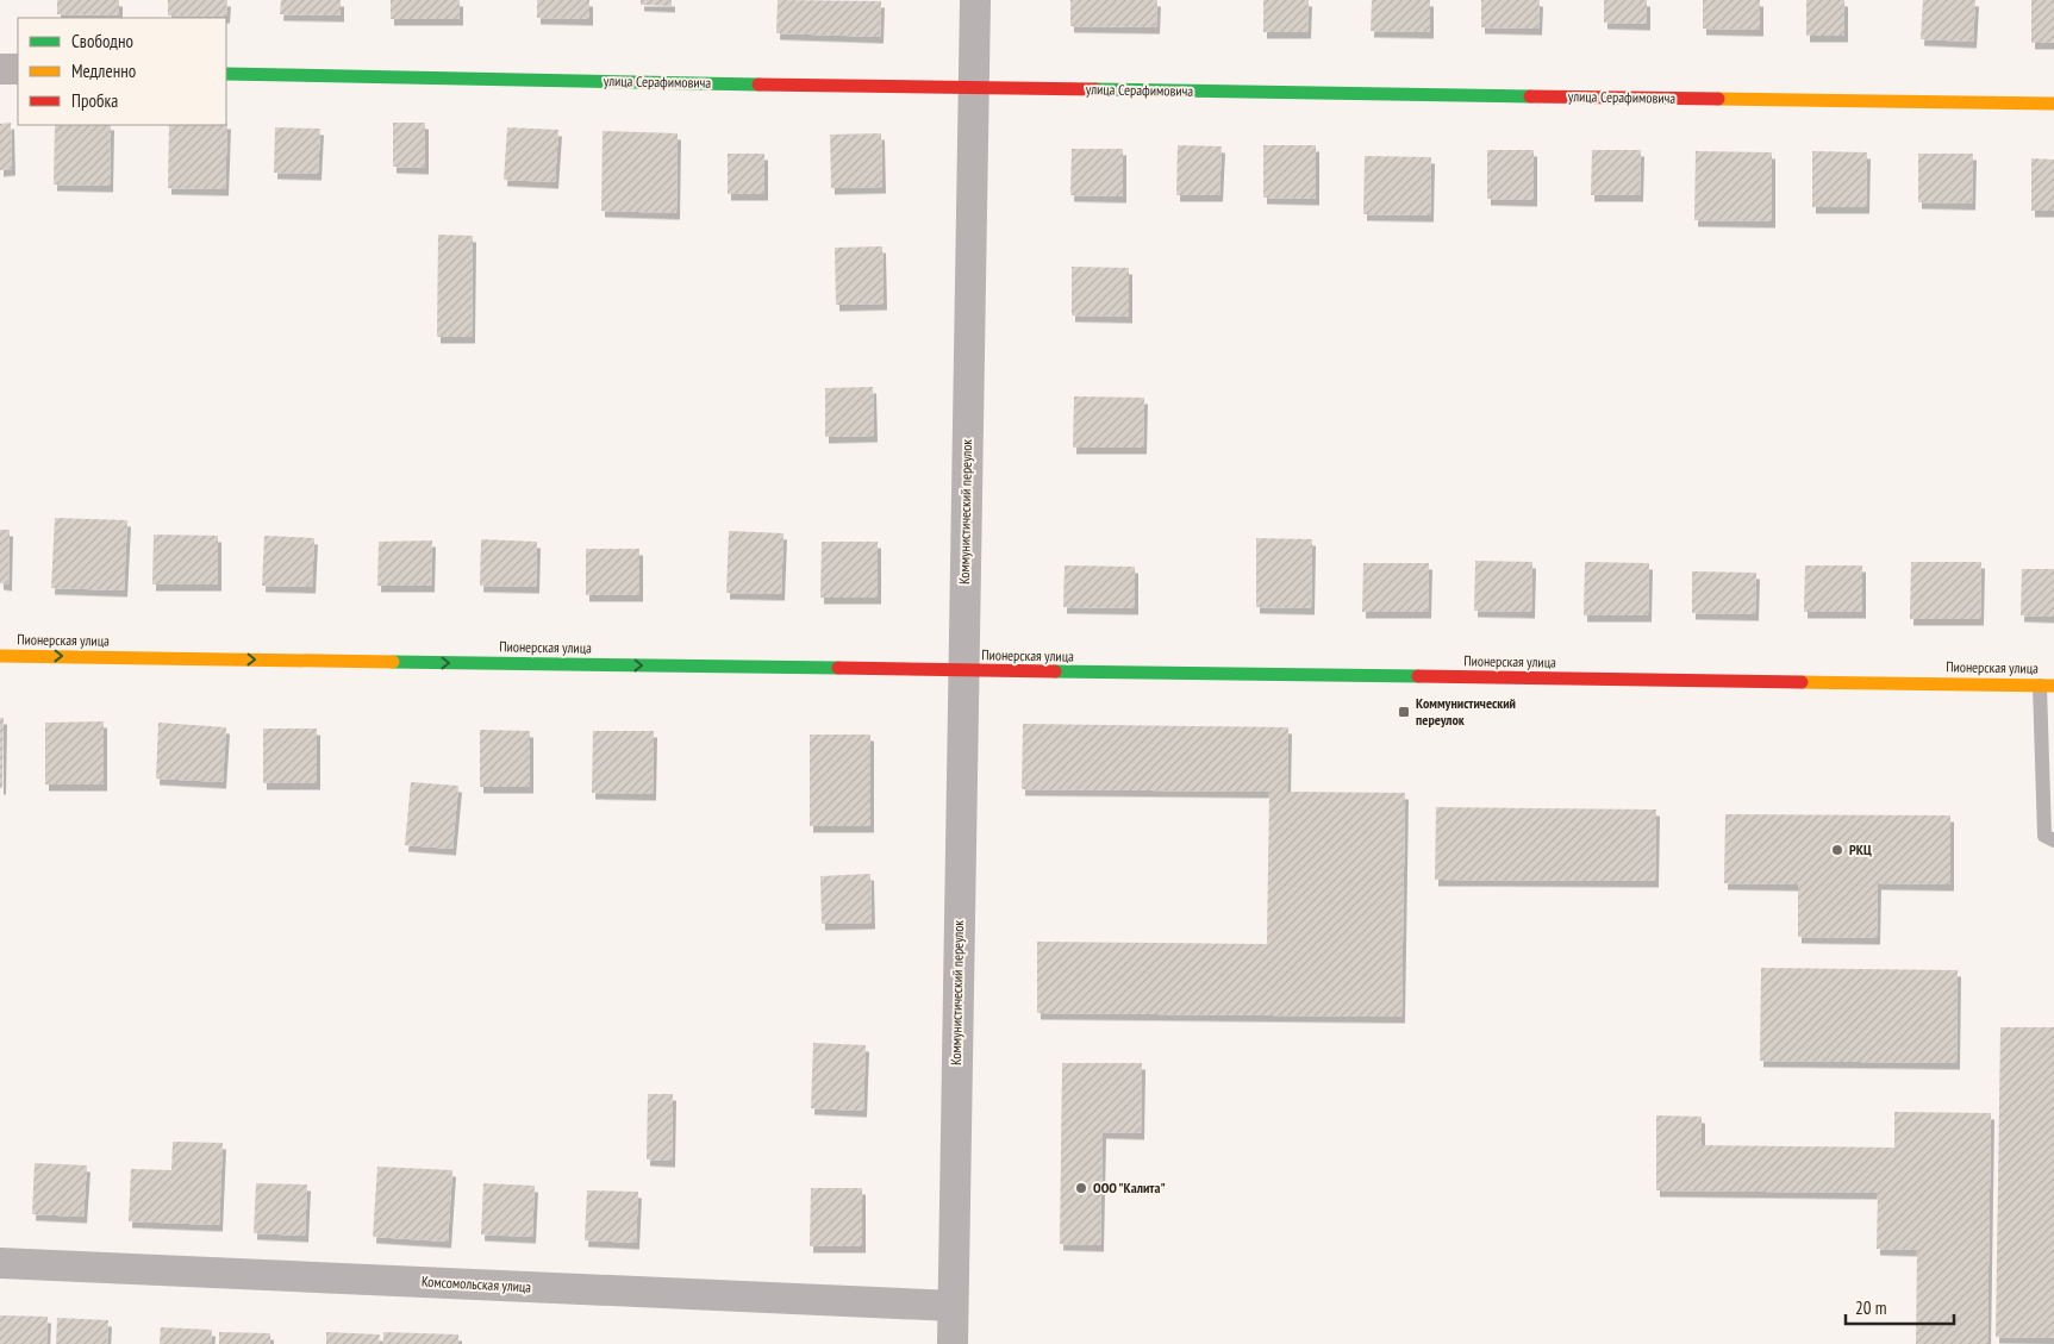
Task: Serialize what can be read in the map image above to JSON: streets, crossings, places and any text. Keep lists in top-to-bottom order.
{
  "streets": {
    "street": [
      "улица Серафимовича",
      "Коммунистический переулок",
      "Пионерская улица",
      "Комсомольская улица"
    ]
  },
  "crossings": [
    ["улица Серафимовича", "Коммунистический переулок"],
    ["Коммунистический переулок", "Пионерская улица"],
    ["Коммунистический переулок", "Комсомольская улица"]
  ],
  "one_way": ["Пионерская улица"],
  "places": {
    "transit": ["Коммунистический переулок"],
    "other": ["РКЦ", "ООО \"Калита\""]
  },
  "legend": ["Свободно", "Медленно", "Пробка"],
  "scale_bar": "20 m"
}
